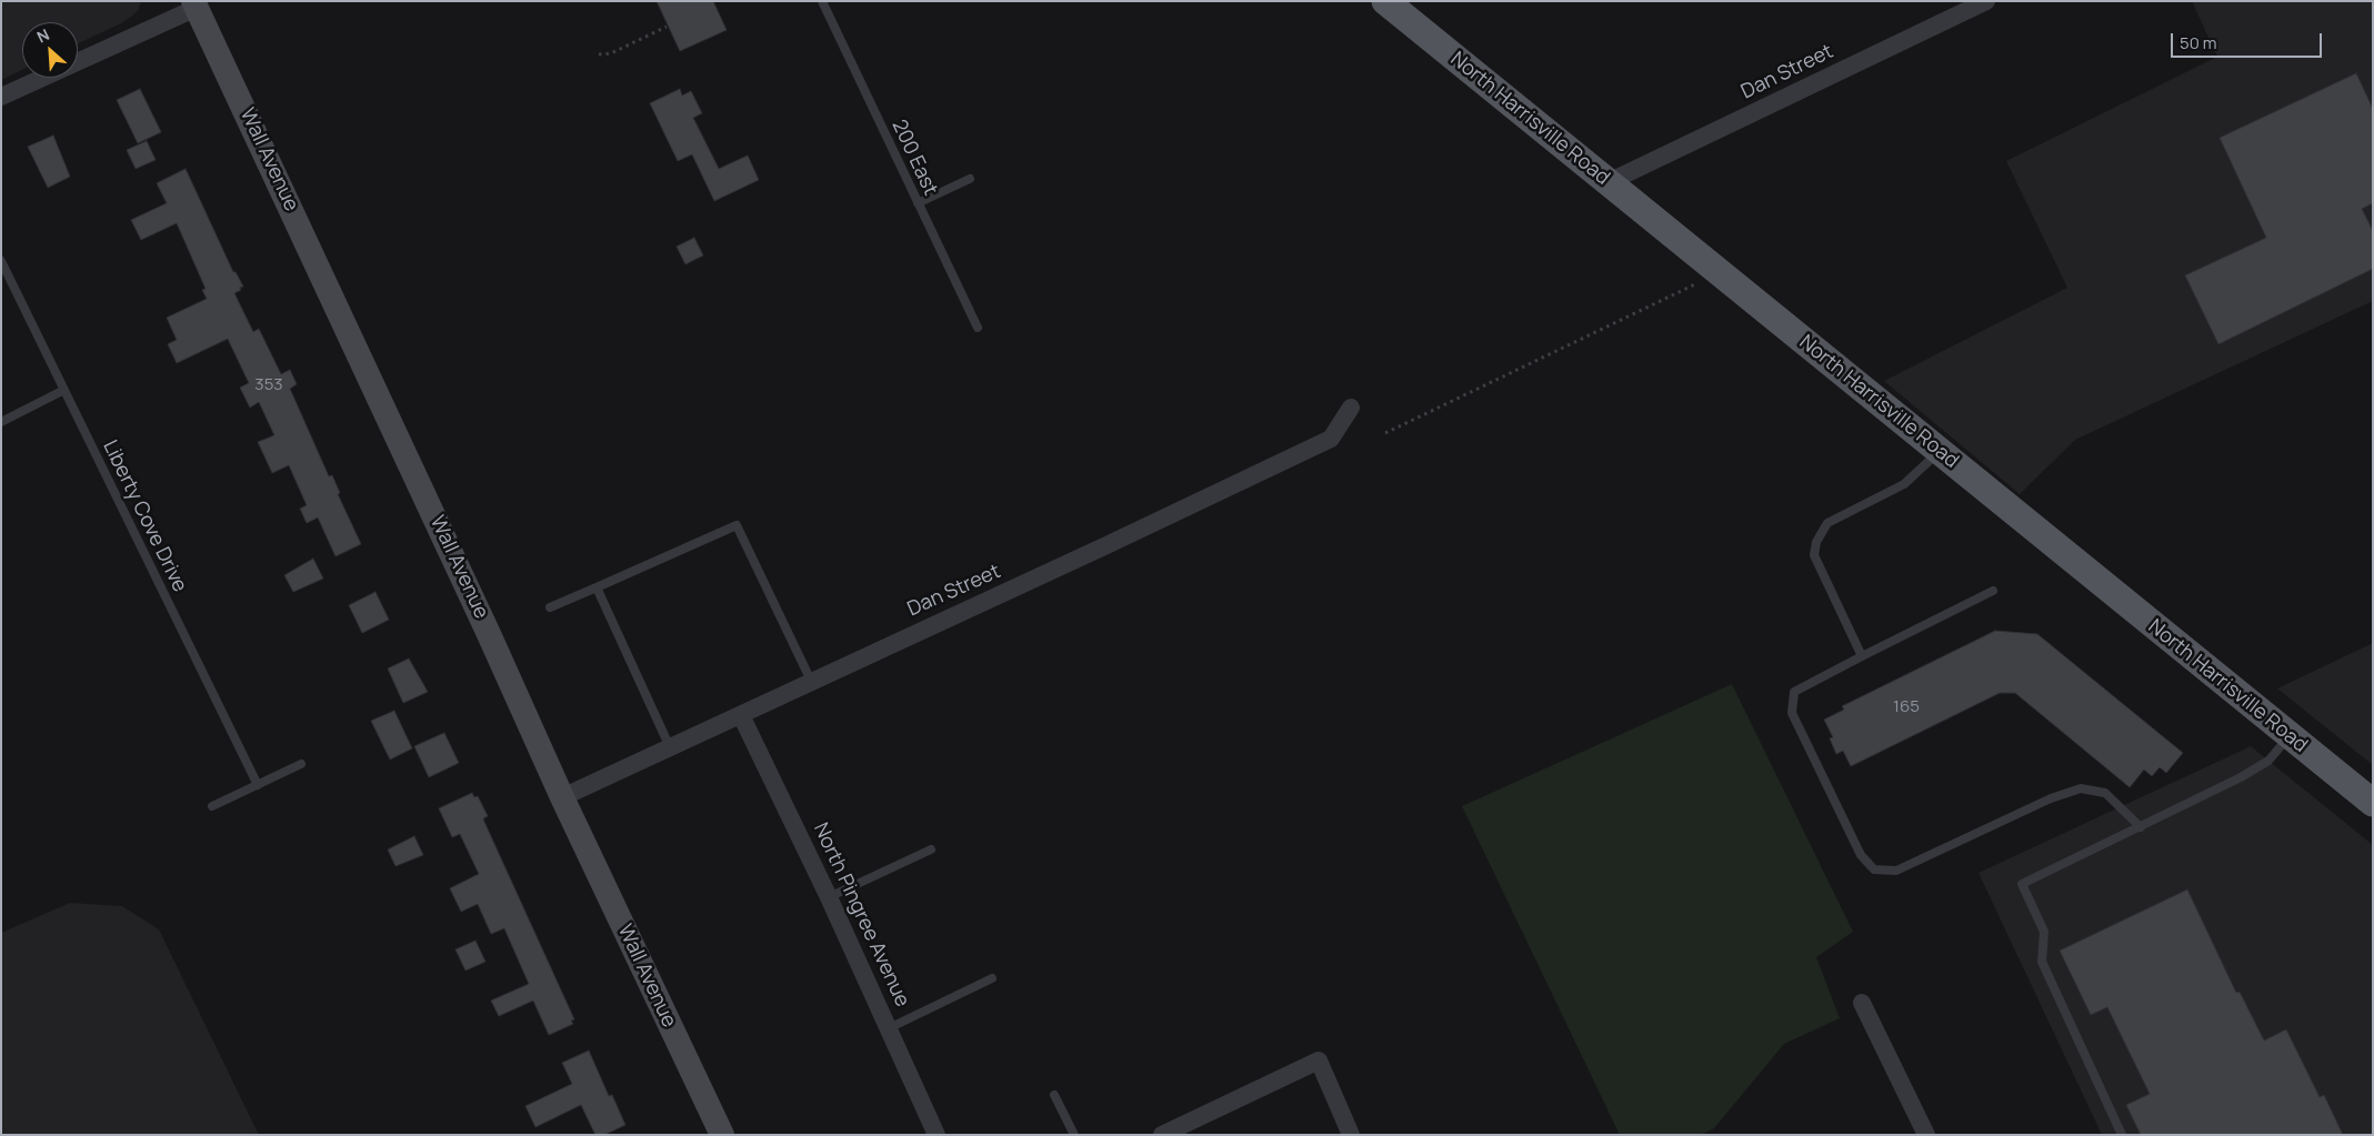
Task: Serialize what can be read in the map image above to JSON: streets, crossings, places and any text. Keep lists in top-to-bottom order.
{
  "streets": {
    "main road": ["North Harrisville Road", "Wall Avenue"],
    "street": ["Dan Street", "North Pingree Avenue"],
    "lane": ["200 East", "Liberty Cove Drive"]
  },
  "crossings": [
    ["Dan Street", "North Harrisville Road"],
    ["Dan Street", "Wall Avenue"],
    ["Dan Street", "North Pingree Avenue"]
  ],
  "house_numbers": ["353", "165"],
  "scale_bar": "50 m",
  "north": "top left"
}
